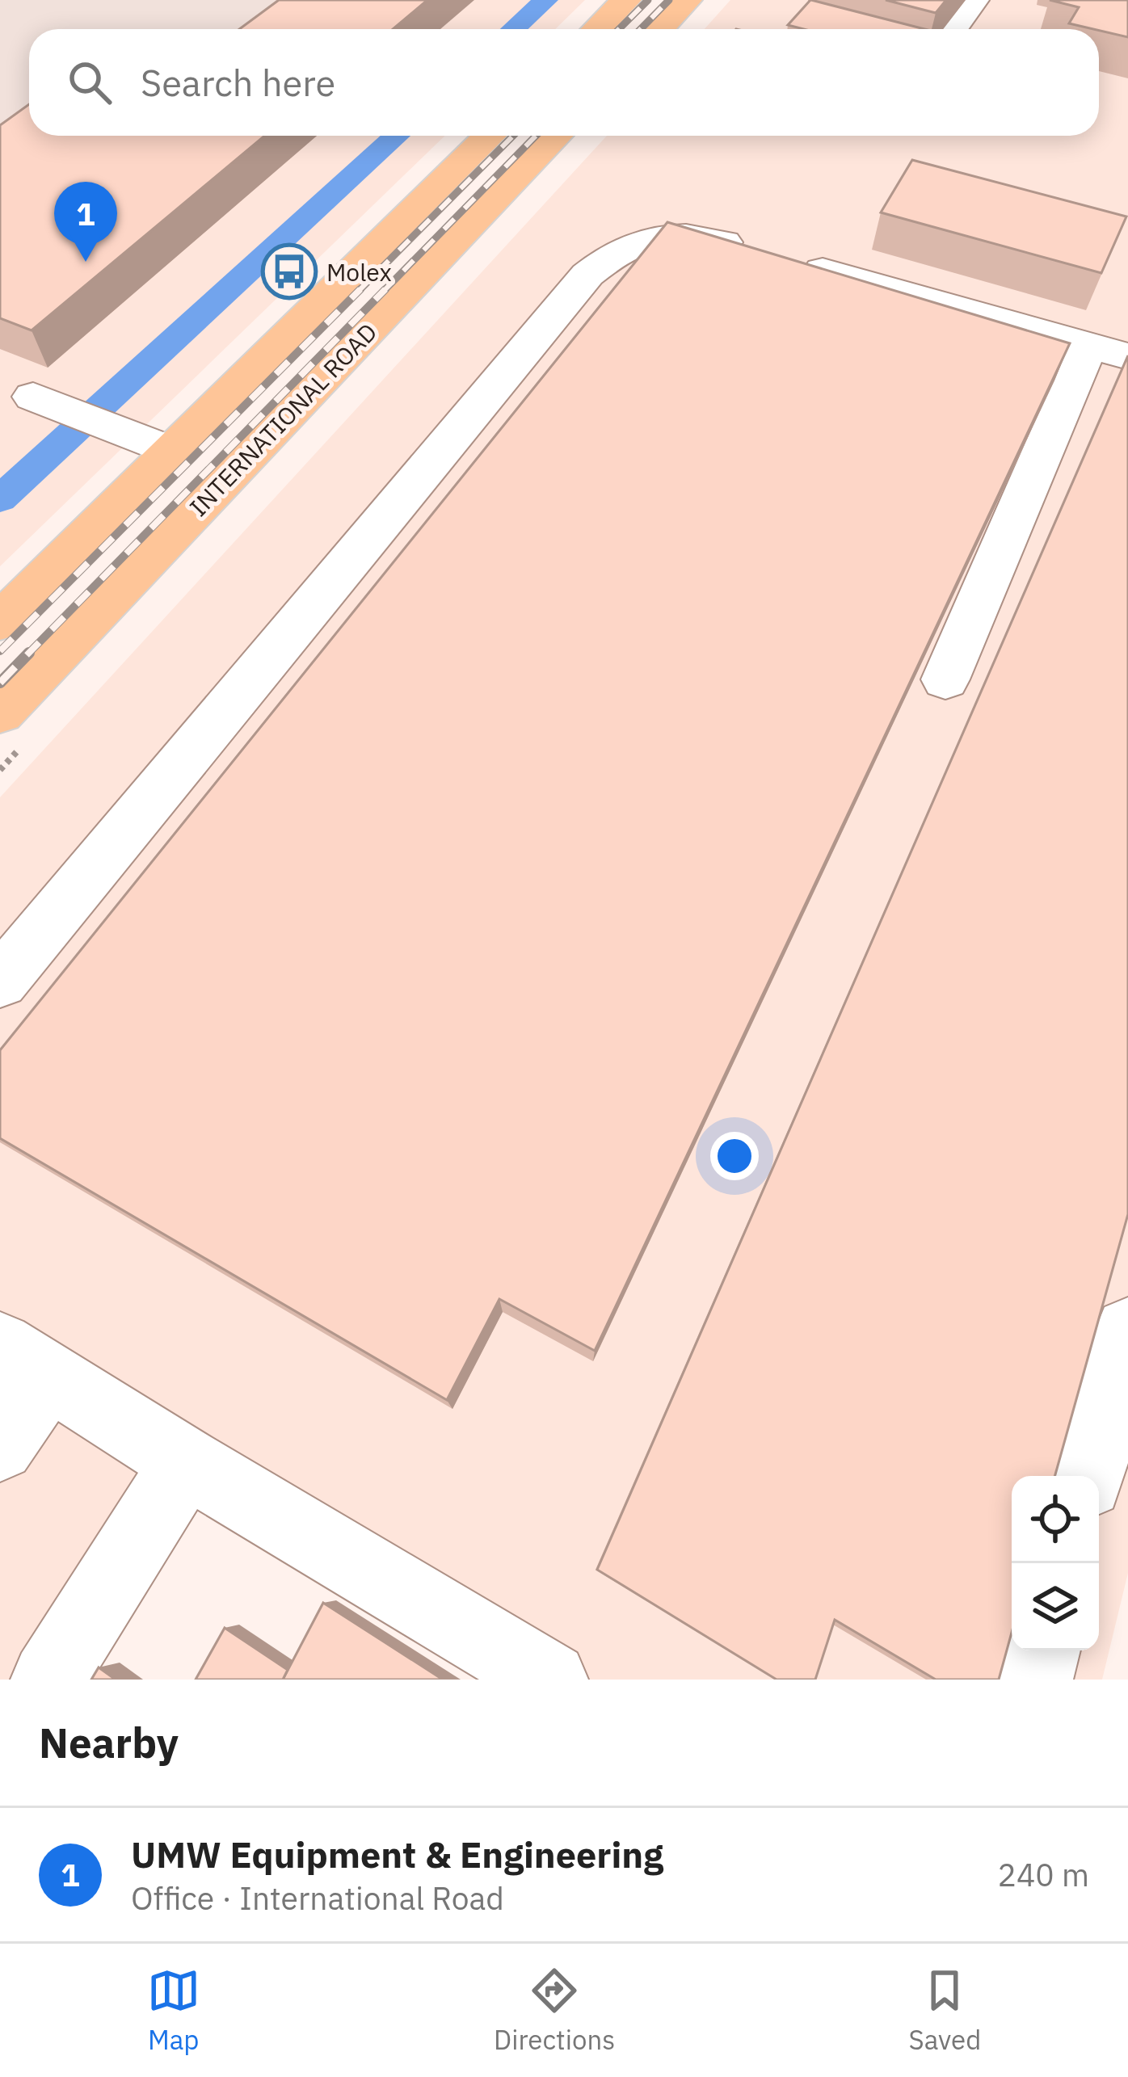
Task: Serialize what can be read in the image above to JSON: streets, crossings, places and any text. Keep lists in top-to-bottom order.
{
  "streets": {
    "main road": ["INTERNATIONAL ROAD"]
  },
  "places": {
    "bus stop": ["Molex"]
  },
  "page": {
    "search": "Search here",
    "pins": "1",
    "heading": "Nearby",
    "list": [
      {
        "mark": "1",
        "name": "UMW Equipment & Engineering",
        "note": "Office · International Road",
        "value": "240 m"
      }
    ],
    "nav": ["Map", "Directions", "Saved"]
  }
}
